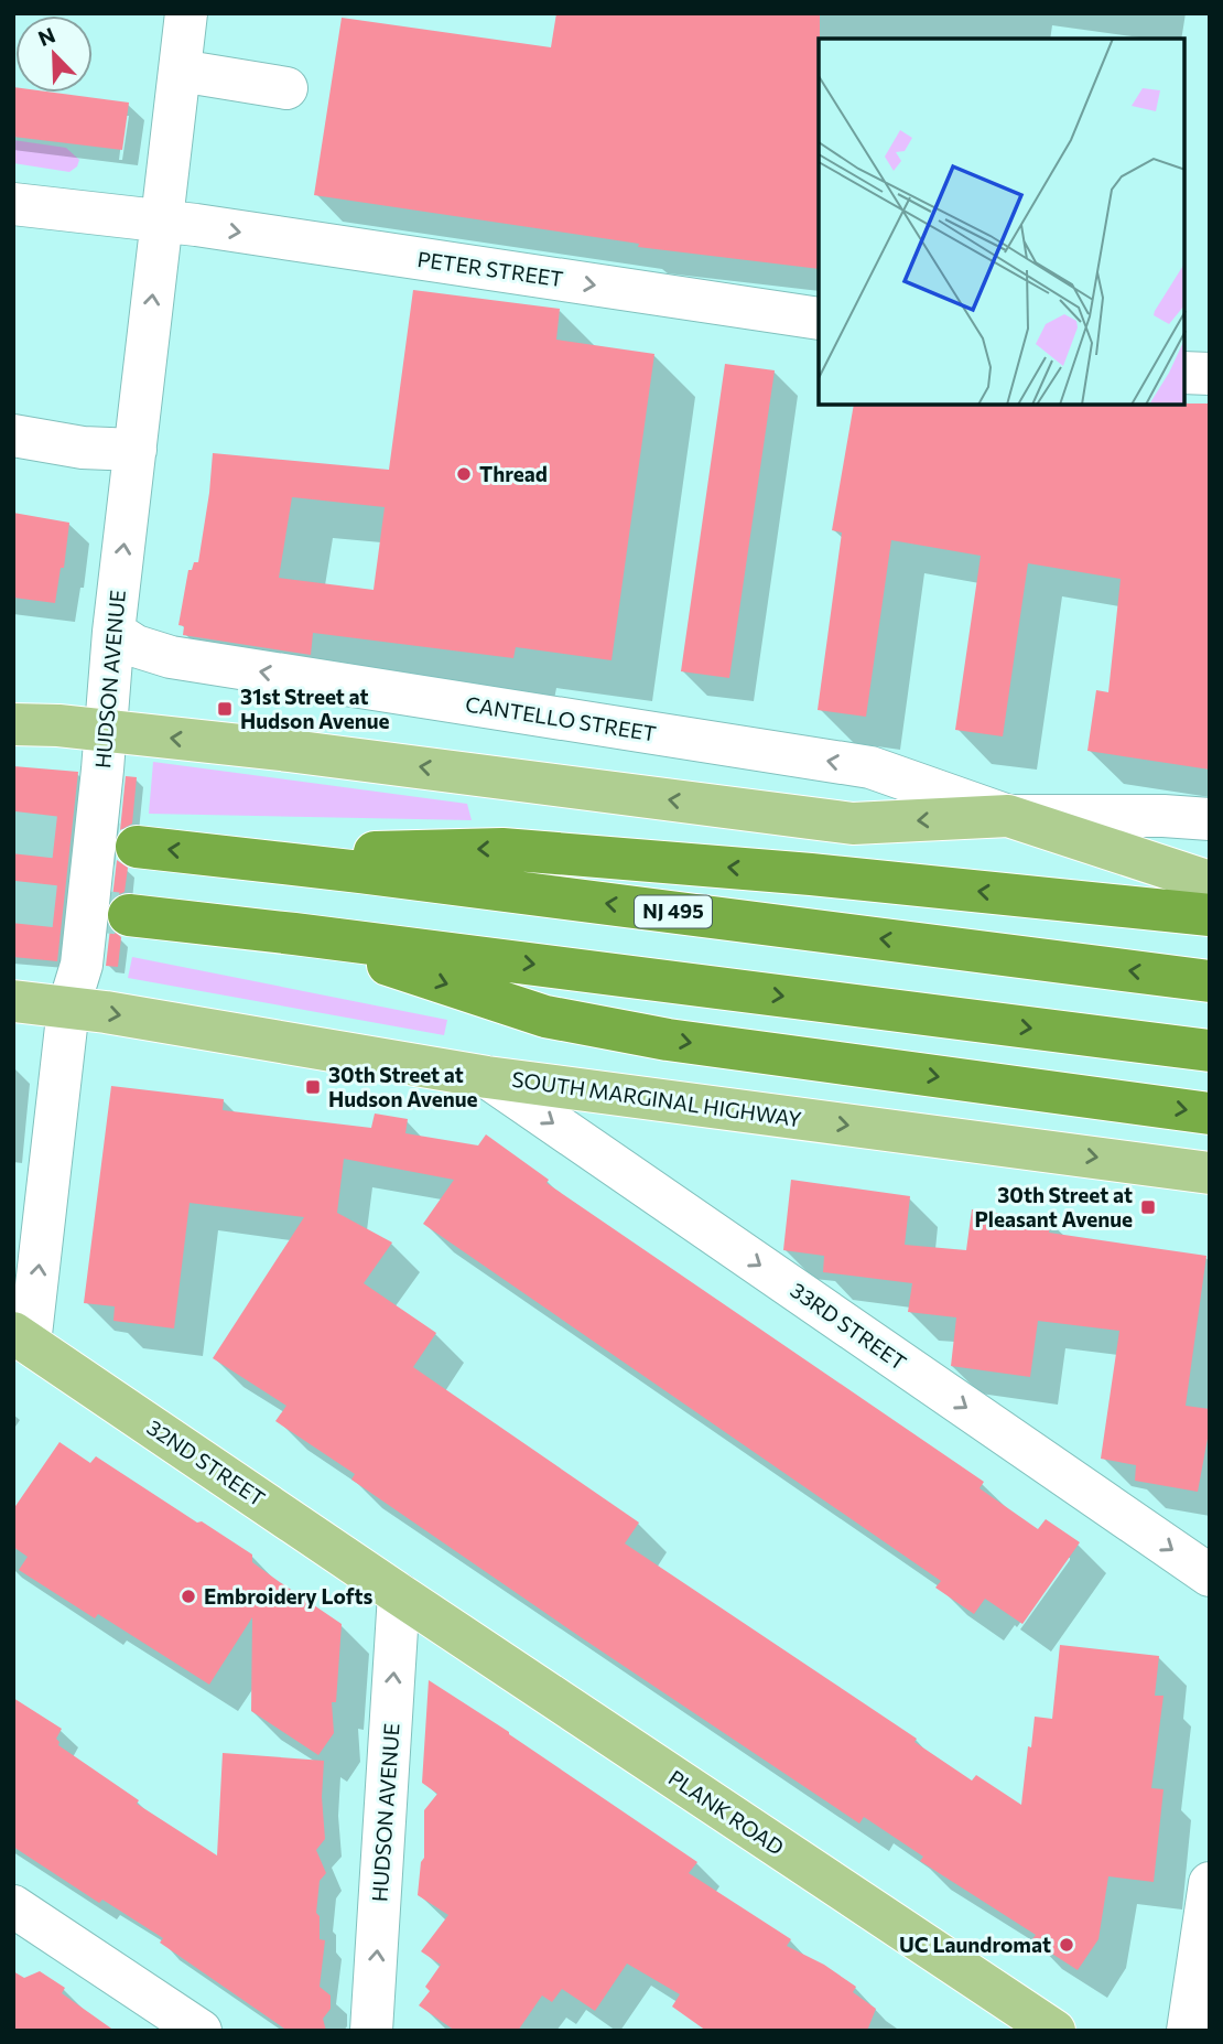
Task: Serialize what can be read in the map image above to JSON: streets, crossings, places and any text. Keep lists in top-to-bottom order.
{
  "streets": {
    "highway": ["NJ 495"],
    "main road": [
      "CANTELLO STREET",
      "SOUTH MARGINAL HIGHWAY",
      "32ND STREET",
      "PLANK ROAD"
    ],
    "street": ["PETER STREET", "HUDSON AVENUE", "33RD STREET"]
  },
  "crossings": [
    ["PETER STREET", "HUDSON AVENUE"],
    ["HUDSON AVENUE", "CANTELLO STREET"],
    ["HUDSON AVENUE", "SOUTH MARGINAL HIGHWAY"],
    ["HUDSON AVENUE", "32ND STREET"],
    ["HUDSON AVENUE", "PLANK ROAD"],
    ["SOUTH MARGINAL HIGHWAY", "33RD STREET"],
    ["32ND STREET", "PLANK ROAD"]
  ],
  "one_way": [
    "PETER STREET",
    "HUDSON AVENUE",
    "CANTELLO STREET",
    "SOUTH MARGINAL HIGHWAY",
    "33RD STREET"
  ],
  "places": {
    "other": ["Thread", "Embroidery Lofts", "UC Laundromat"],
    "transit": ["31st Street at Hudson Avenue", "30th Street at Hudson Avenue", "30th Street at Pleasant Avenue"]
  },
  "north": "top left"
}
